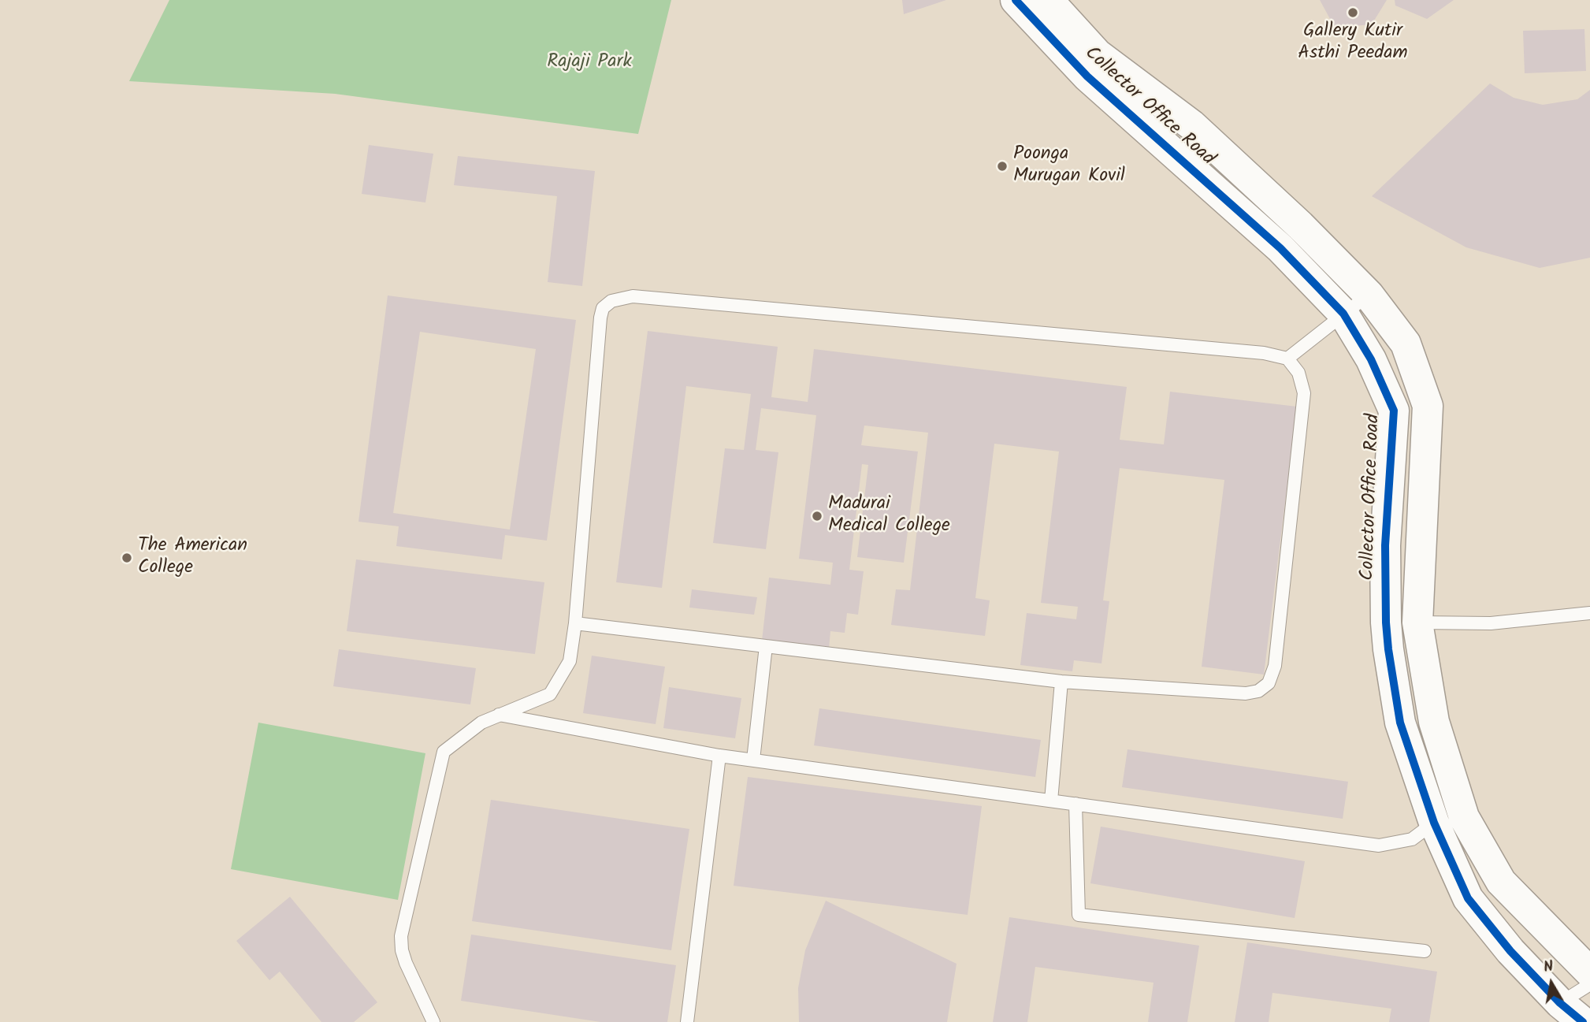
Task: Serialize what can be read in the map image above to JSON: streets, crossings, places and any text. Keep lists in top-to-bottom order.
{
  "streets": {
    "street": ["Collector Office Road"]
  },
  "parks": ["Rajaji Park"],
  "places": [
    "Gallery Kutir Asthi Peedam",
    "Poonga Murugan Kovil",
    "Madurai Medical College",
    "The American College"
  ],
  "north": "top"
}
